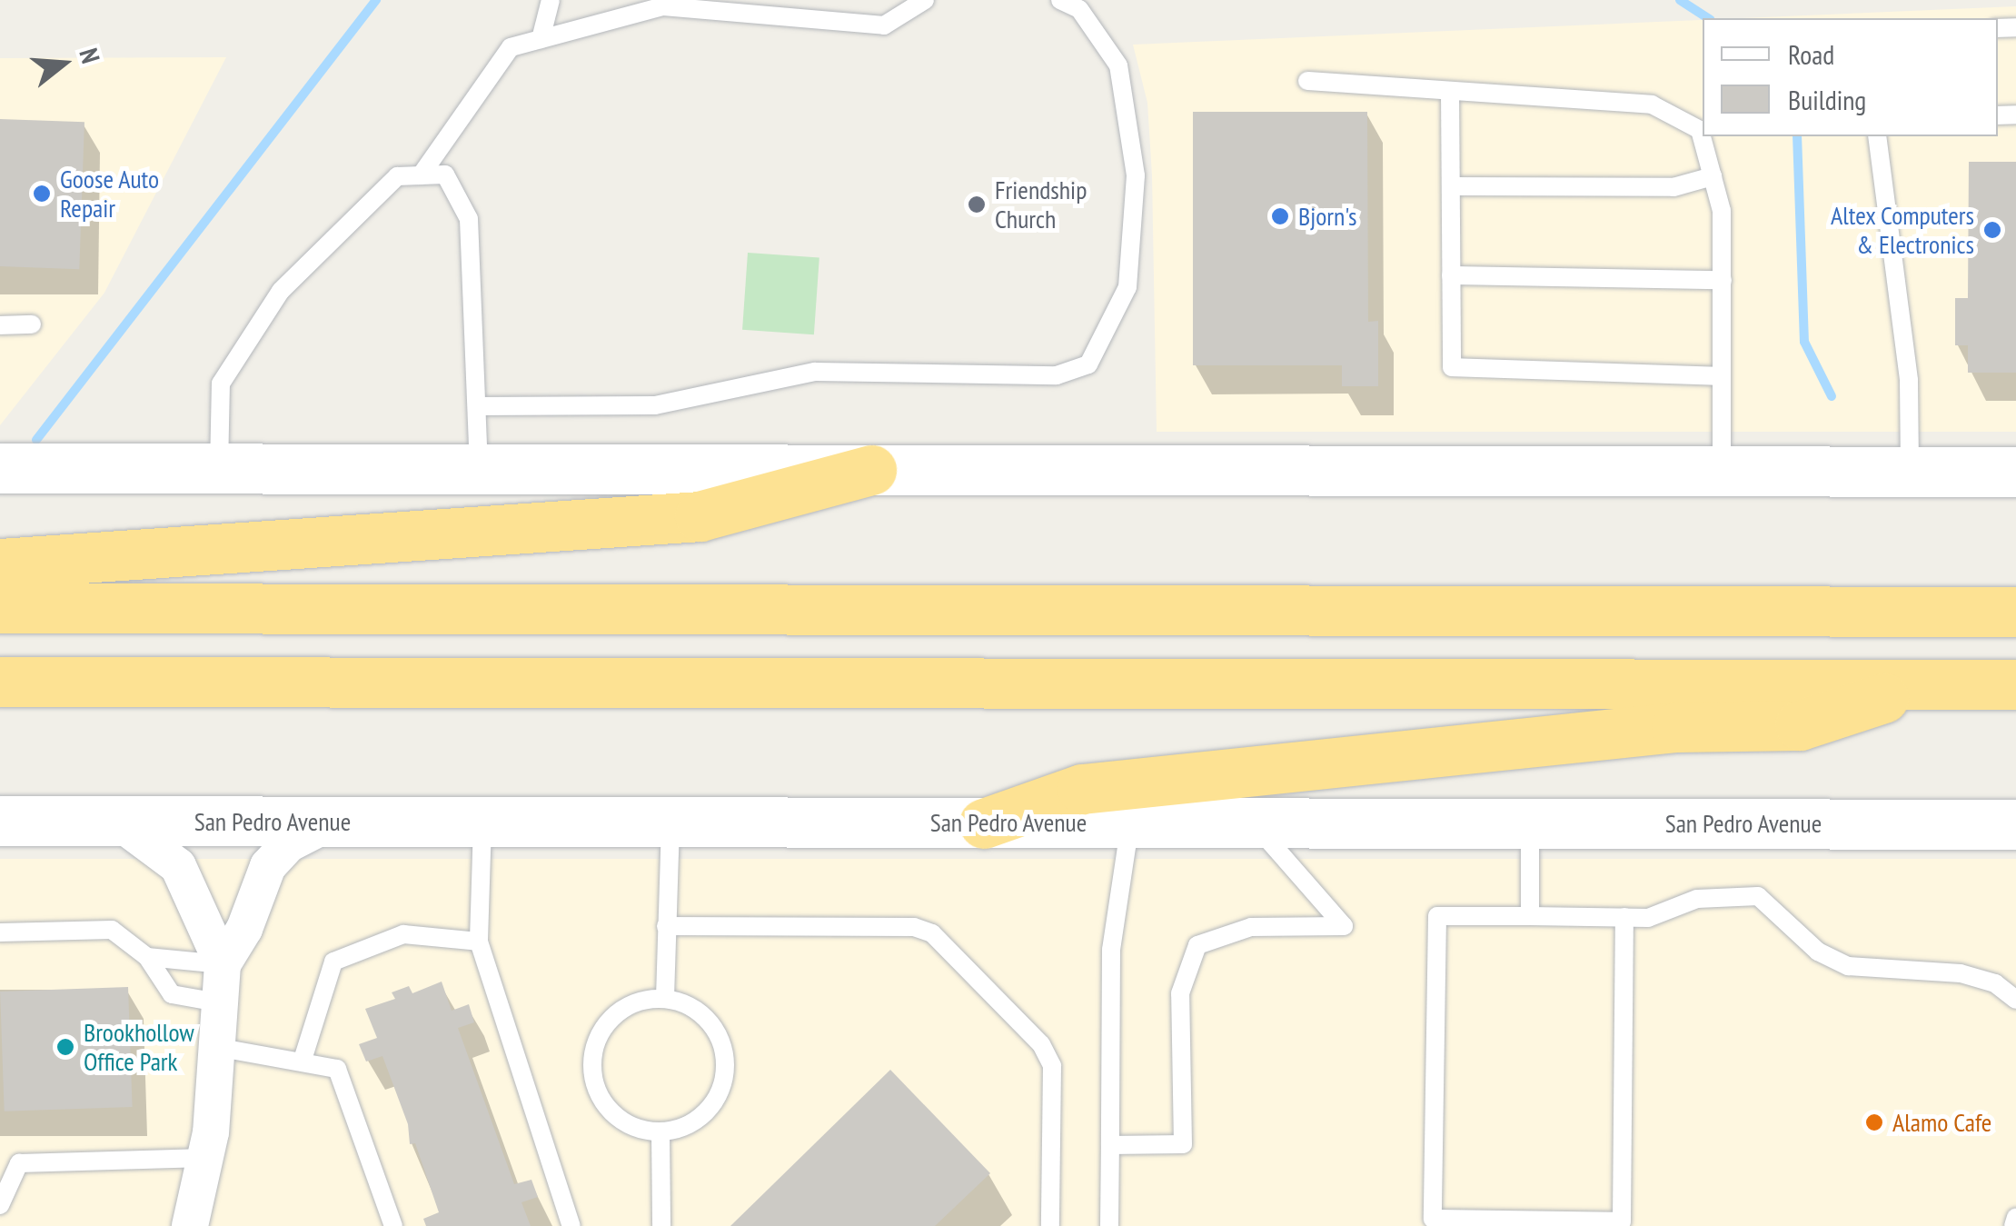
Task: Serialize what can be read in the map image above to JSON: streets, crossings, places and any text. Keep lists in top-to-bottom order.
{
  "streets": {
    "main road": ["San Pedro Avenue"]
  },
  "places": [
    "Goose Auto Repair",
    "Friendship Church",
    "Bjorn's",
    "Altex Computers & Electronics",
    "Brookhollow Office Park",
    "Alamo Cafe"
  ],
  "legend": ["Road", "Building"],
  "north": "right"
}
